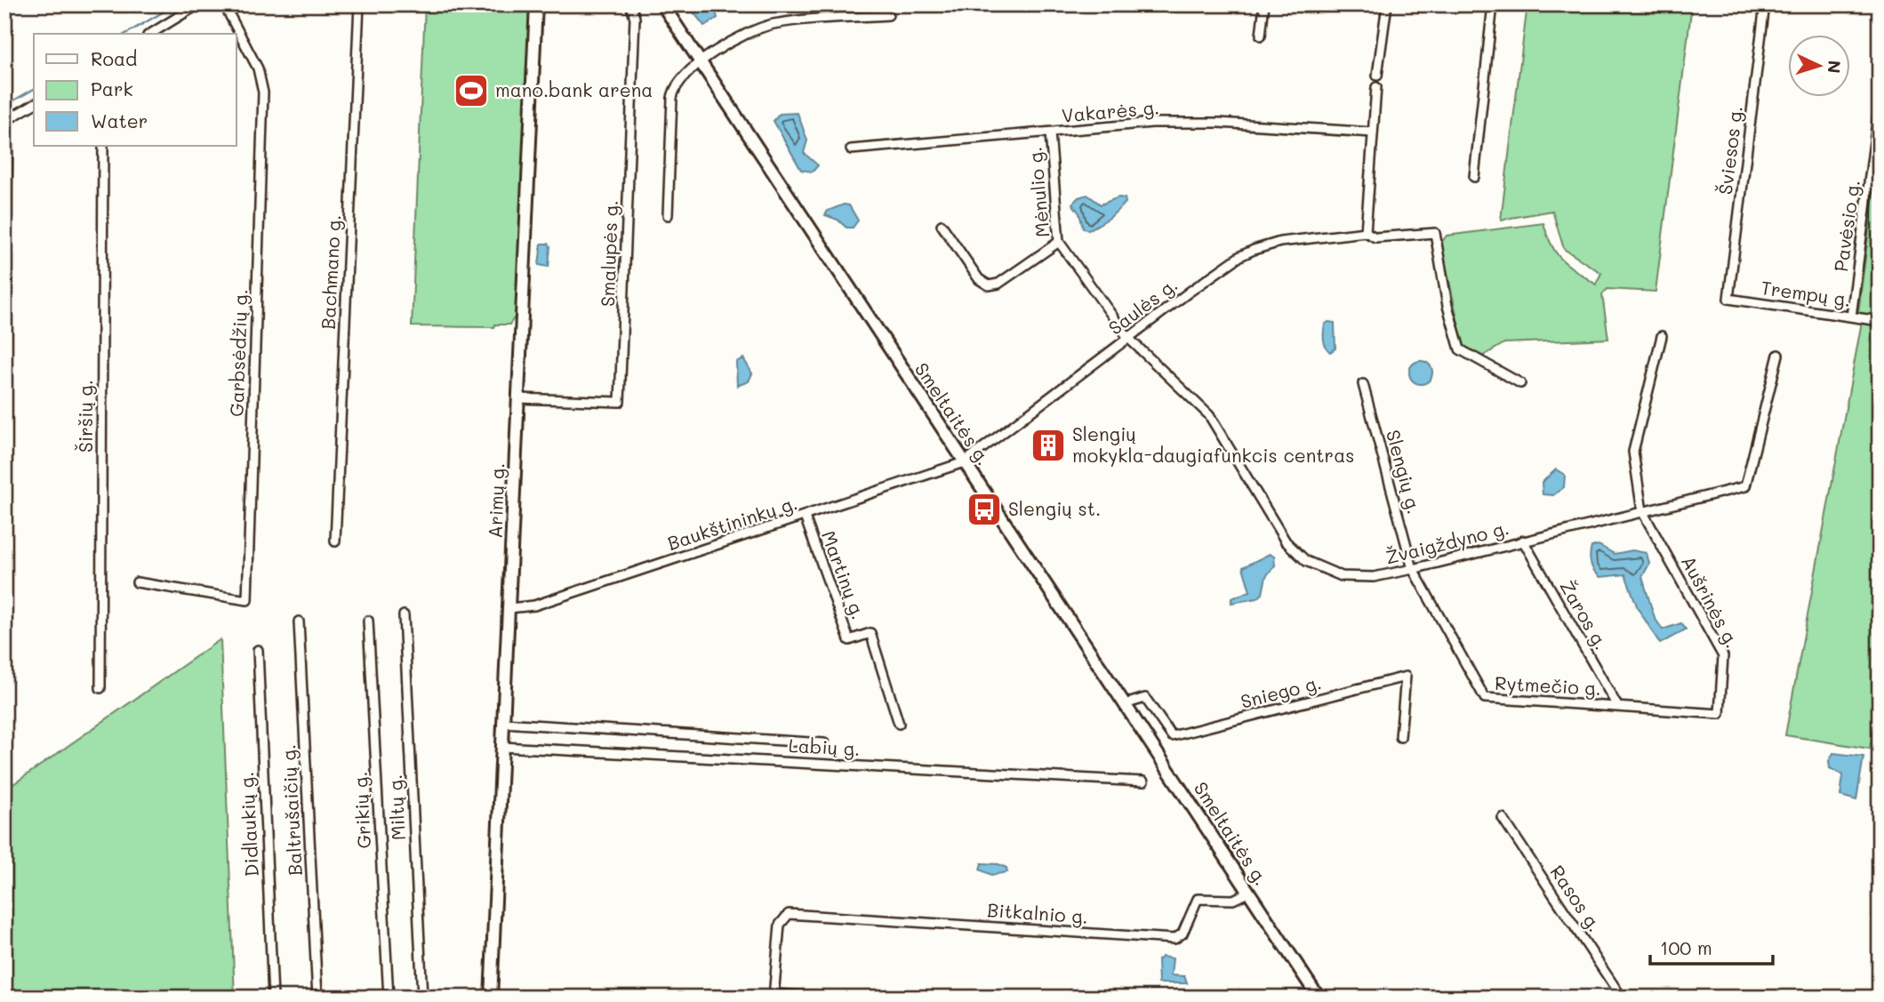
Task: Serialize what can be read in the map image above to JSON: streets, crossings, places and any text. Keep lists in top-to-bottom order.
{
  "streets": {
    "main road": ["Smeltaitės g.", "Arimų g."],
    "street": [
      "Vakarės g.",
      "Šviesos g.",
      "Mėnulio g.",
      "Pavėsio g.",
      "Smalupės g.",
      "Bachmano g.",
      "Trempų g.",
      "Saulės g.",
      "Garbsėdžių g.",
      "Širšių g.",
      "Slengių g.",
      "Baukštininkų g.",
      "Žvaigždyno g.",
      "Martinų g.",
      "Aušrinės g.",
      "Žaros g.",
      "Rytmečio g.",
      "Sniego g.",
      "Labių g.",
      "Miltų g.",
      "Baltrušaičių g.",
      "Grikių g.",
      "Didlaukių g.",
      "Rasos g.",
      "Bitkalnio g."
    ]
  },
  "crossings": [
    ["Vakarės g.", "Mėnulio g."],
    ["Šviesos g.", "Trempų g."],
    ["Mėnulio g.", "Saulės g."],
    ["Mėnulio g.", "Žvaigždyno g."],
    ["Pavėsio g.", "Trempų g."],
    ["Smalupės g.", "Arimų g."],
    ["Saulės g.", "Smeltaitės g."],
    ["Saulės g.", "Baukštininkų g."],
    ["Saulės g.", "Žvaigždyno g."],
    ["Smeltaitės g.", "Baukštininkų g."],
    ["Smeltaitės g.", "Sniego g."],
    ["Smeltaitės g.", "Bitkalnio g."],
    ["Slengių g.", "Žvaigždyno g."],
    ["Slengių g.", "Rytmečio g."],
    ["Arimų g.", "Baukštininkų g."],
    ["Arimų g.", "Labių g."],
    ["Baukštininkų g.", "Martinų g."],
    ["Žvaigždyno g.", "Aušrinės g."],
    ["Žvaigždyno g.", "Žaros g."],
    ["Žvaigždyno g.", "Rytmečio g."],
    ["Aušrinės g.", "Rytmečio g."],
    ["Žaros g.", "Rytmečio g."]
  ],
  "places": {
    "sports": ["mano.bank arena"],
    "building": ["Slengių mokykla-daugiafunkcis centras"],
    "bus stop": ["Slengių st."]
  },
  "legend": ["Road", "Park", "Water"],
  "scale_bar": "100 m",
  "north": "right"
}
